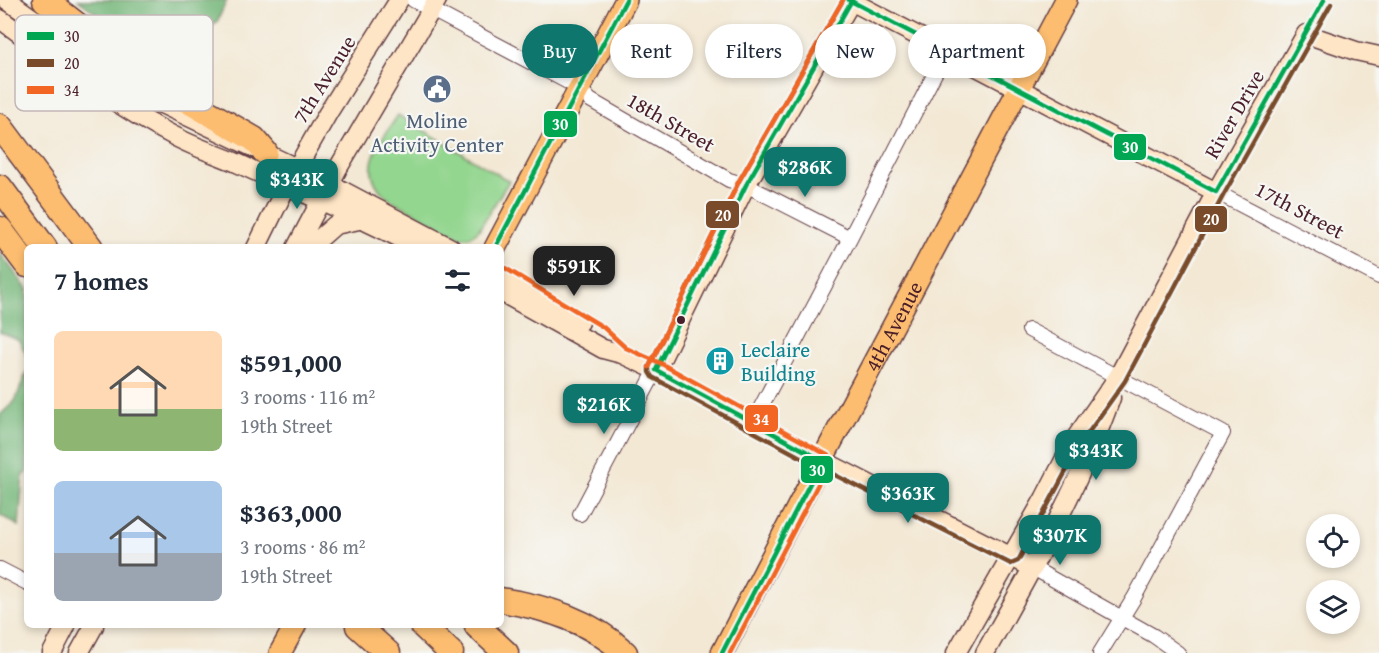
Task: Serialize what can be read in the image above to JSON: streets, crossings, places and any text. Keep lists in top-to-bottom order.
{
  "streets": {
    "main road": [
      "7th Avenue",
      "River Drive",
      "17th Street",
      "4th Avenue"
    ],
    "street": ["18th Street"]
  },
  "crossings": [
    ["River Drive", "17th Street"],
    ["17th Street", "4th Avenue"]
  ],
  "places": {
    "public building": ["Moline Activity Center"],
    "building": ["Leclaire Building"]
  },
  "lines": ["transit line 30", "transit line 20", "transit line 34"],
  "legend": ["30", "20", "34"],
  "page": {
    "chip": [
      "Buy",
      "Rent",
      "Filters",
      "New",
      "Apartment"
    ],
    "price": [
      "$286K",
      "$343K",
      "$591K",
      "$216K",
      "$343K",
      "$363K",
      "$307K"
    ],
    "heading": "7 homes",
    "list": [
      {
        "name": "$591,000",
        "note": "3 rooms · 116 m² · 19th Street"
      },
      {
        "name": "$363,000",
        "note": "3 rooms · 86 m² · 19th Street"
      }
    ]
  }
}
